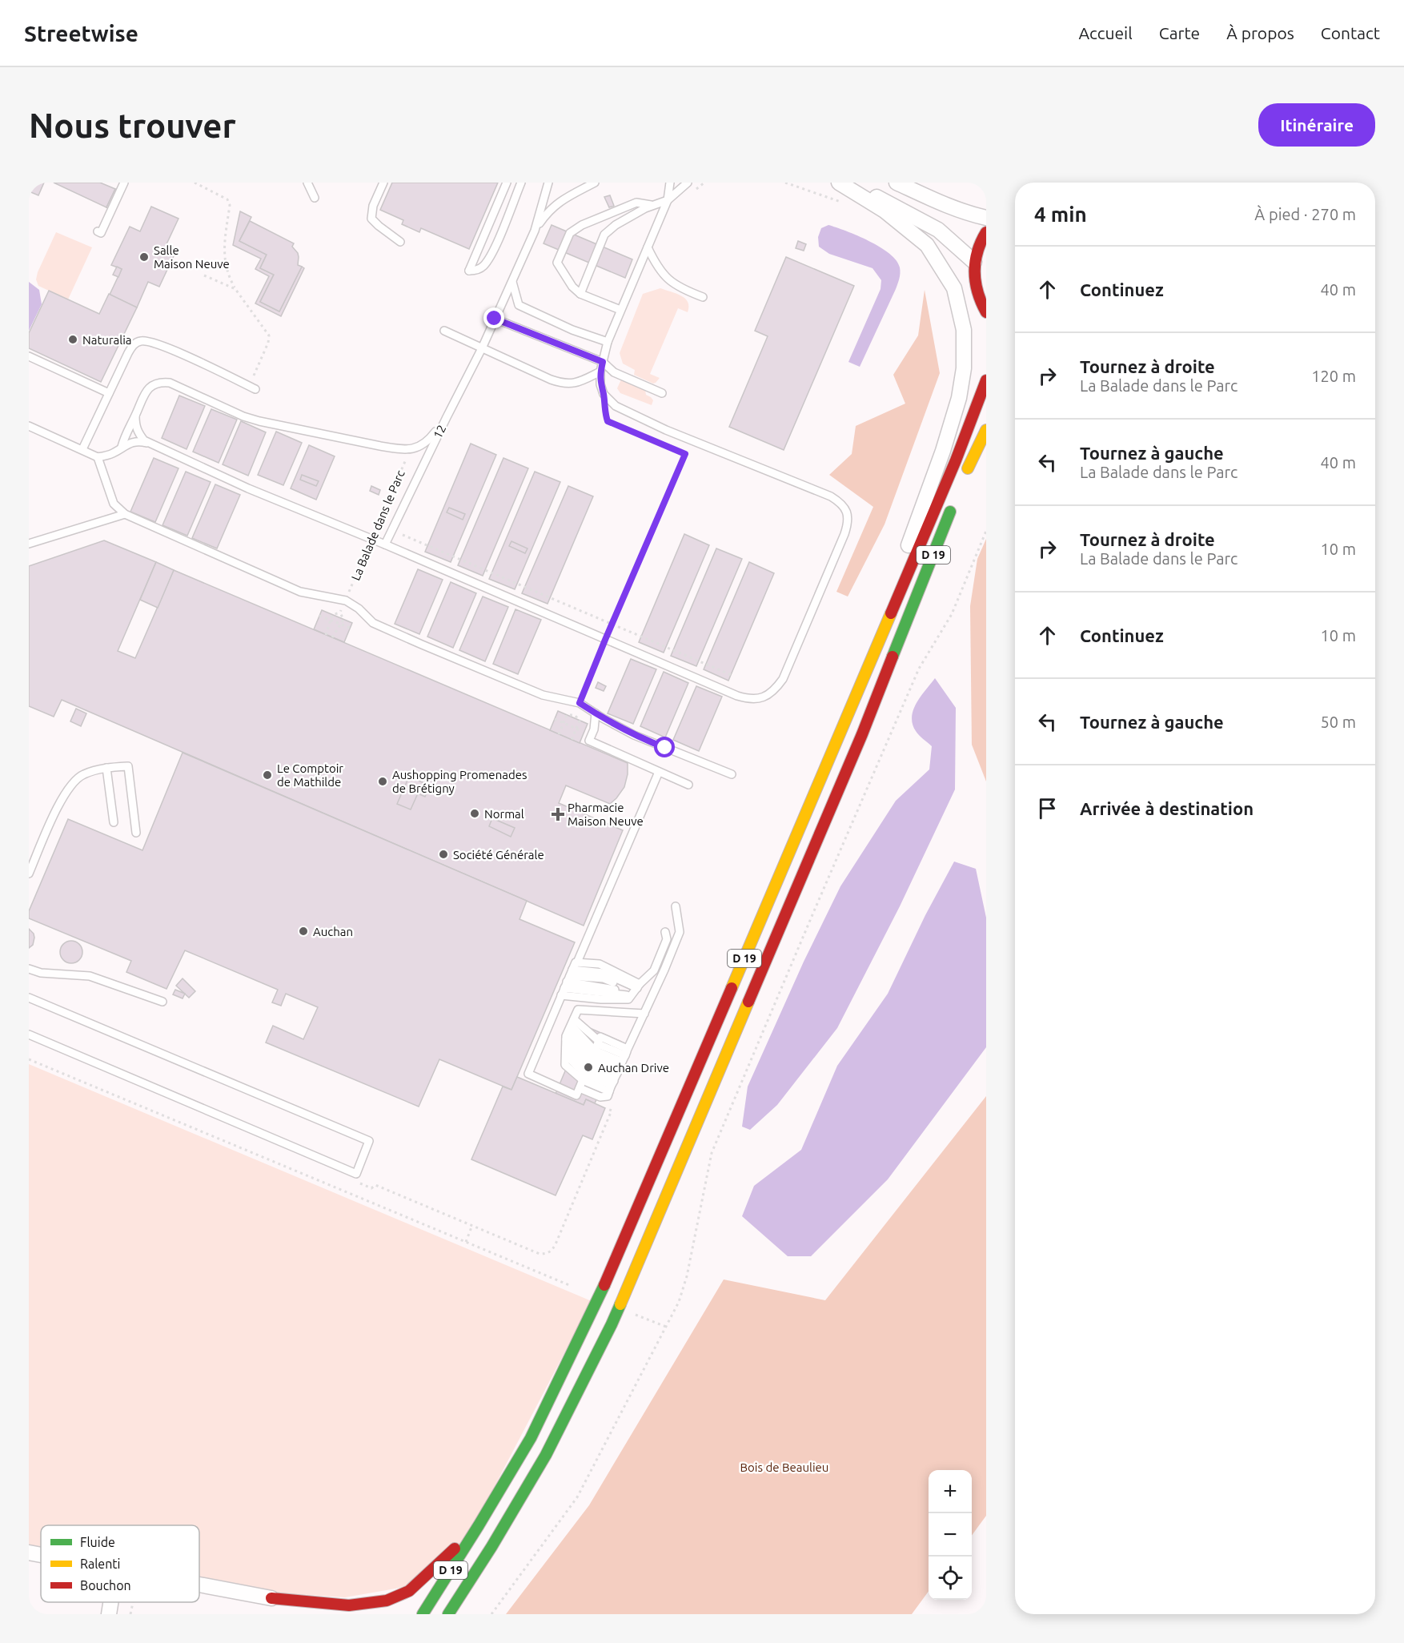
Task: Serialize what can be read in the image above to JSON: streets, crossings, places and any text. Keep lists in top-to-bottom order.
{
  "streets": {
    "main road": ["D 19"],
    "lane": ["12"],
    "path": ["La Balade dans le Parc"]
  },
  "parks": ["Bois de Beaulieu"],
  "places": {
    "other": [
      "Salle Maison Neuve",
      "Naturalia",
      "Le Comptoir de Mathilde",
      "Aushopping Promenades de Brétigny",
      "Normal",
      "Société Générale",
      "Auchan",
      "Auchan Drive"
    ],
    "health": ["Pharmacie Maison Neuve"]
  },
  "legend": ["Fluide", "Ralenti", "Bouchon"],
  "page": {
    "header": "Streetwise",
    "nav": [
      "Accueil",
      "Carte",
      "À propos",
      "Contact"
    ],
    "buttons": "Itinéraire",
    "title": "Nous trouver",
    "heading": ["4 min", "À pied · 270 m"],
    "list": [
      ["Continuez", "40 m"],
      ["Tournez à droite", "La Balade dans le Parc", "120 m"],
      ["Tournez à gauche", "La Balade dans le Parc", "40 m"],
      ["Tournez à droite", "La Balade dans le Parc", "10 m"],
      ["Continuez", "10 m"],
      ["Tournez à gauche", "50 m"],
      "Arrivée à destination"
    ],
    "map_buttons": ["+", "−"]
  }
}
